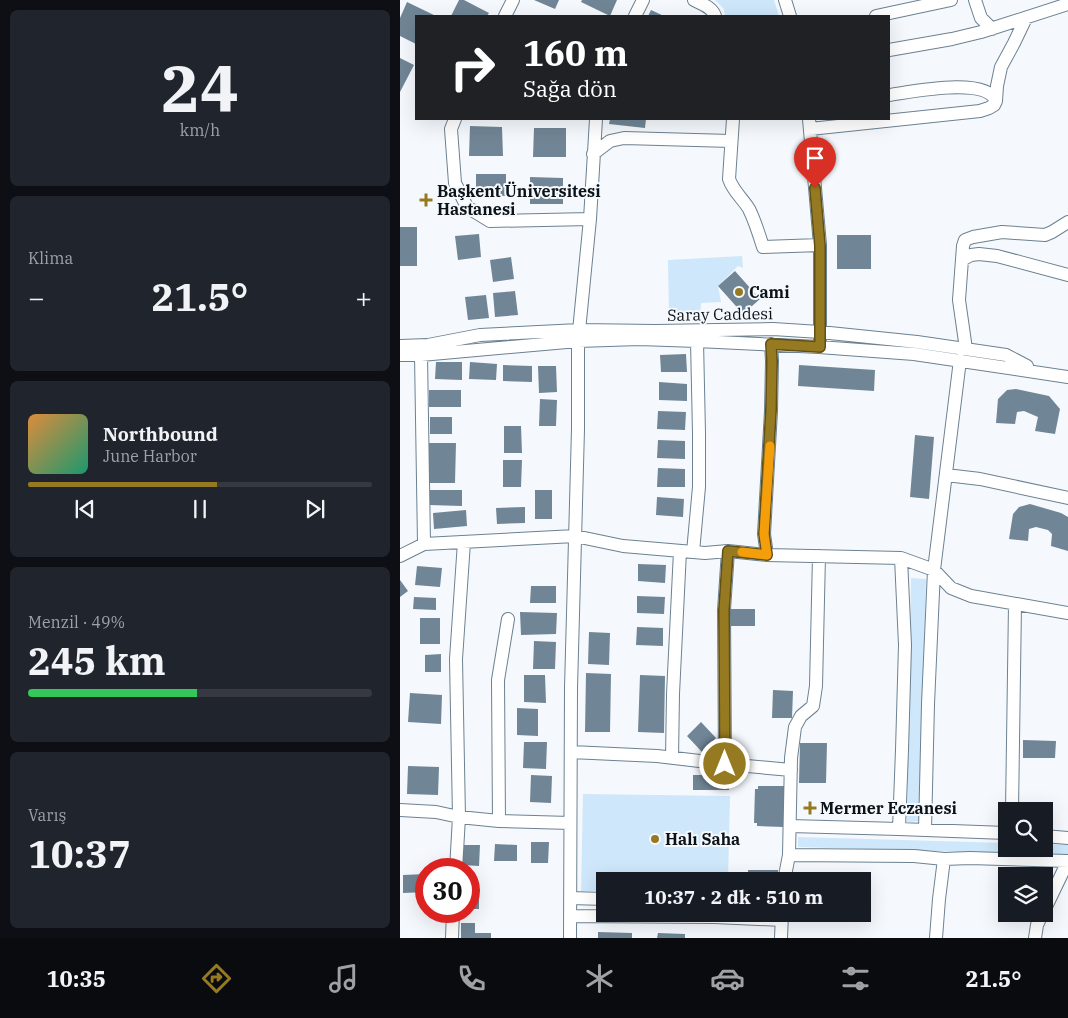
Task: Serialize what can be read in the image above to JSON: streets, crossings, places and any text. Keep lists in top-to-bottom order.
{
  "streets": {
    "street": ["Saray Caddesi"]
  },
  "places": {
    "health": ["Başkent Üniversitesi Hastanesi", "Mermer Eczanesi"],
    "other": ["Cami", "Halı Saha"]
  },
  "page": {
    "tile": [
      ["24", "km/h"],
      "Klima",
      ["Menzil · 49%", "245 km"],
      ["Varış", "10:37"]
    ],
    "turn": ["160 m", "Sağa dön"],
    "heat": ["−", "21.5°", "+"],
    "song": ["Northbound", "June Harbor"],
    "limit": "30",
    "trip": "10:37 · 2 dk · 510 m",
    "tabs": ["10:35", "21.5°"]
  }
}
